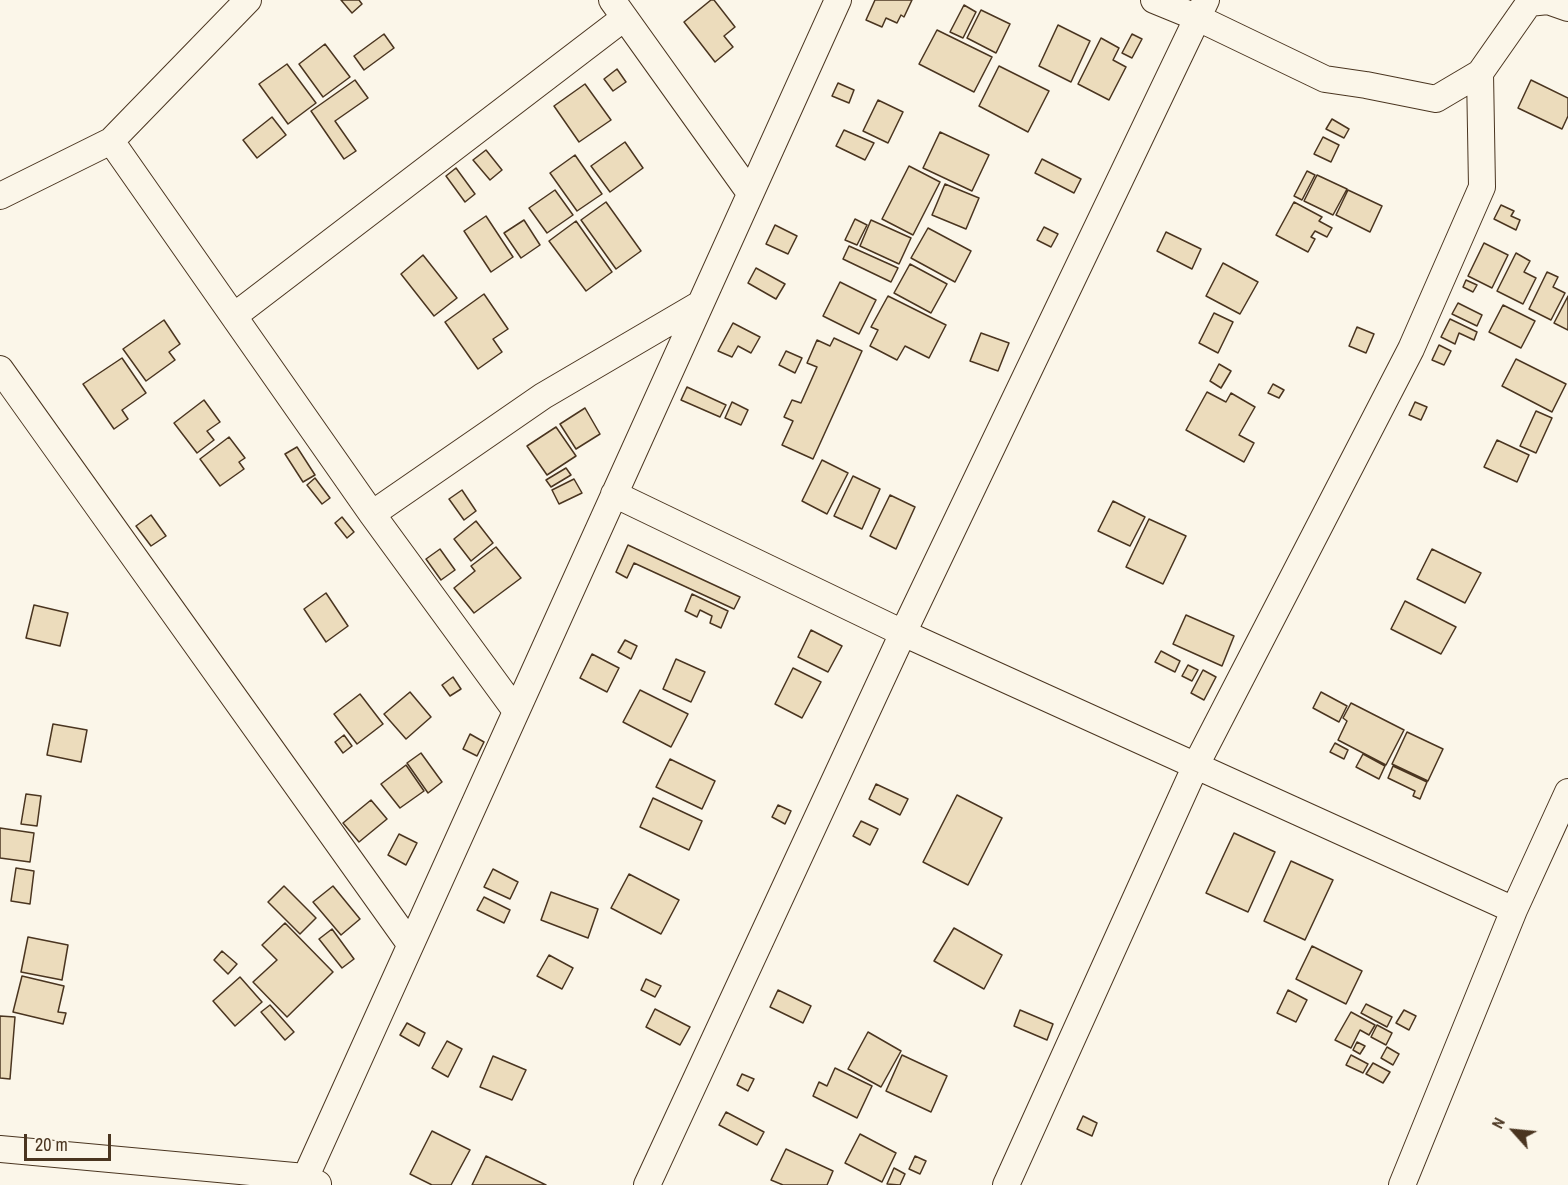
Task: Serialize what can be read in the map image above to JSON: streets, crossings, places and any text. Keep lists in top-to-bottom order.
{
  "scale_bar": "20 m",
  "north": "top left"
}
